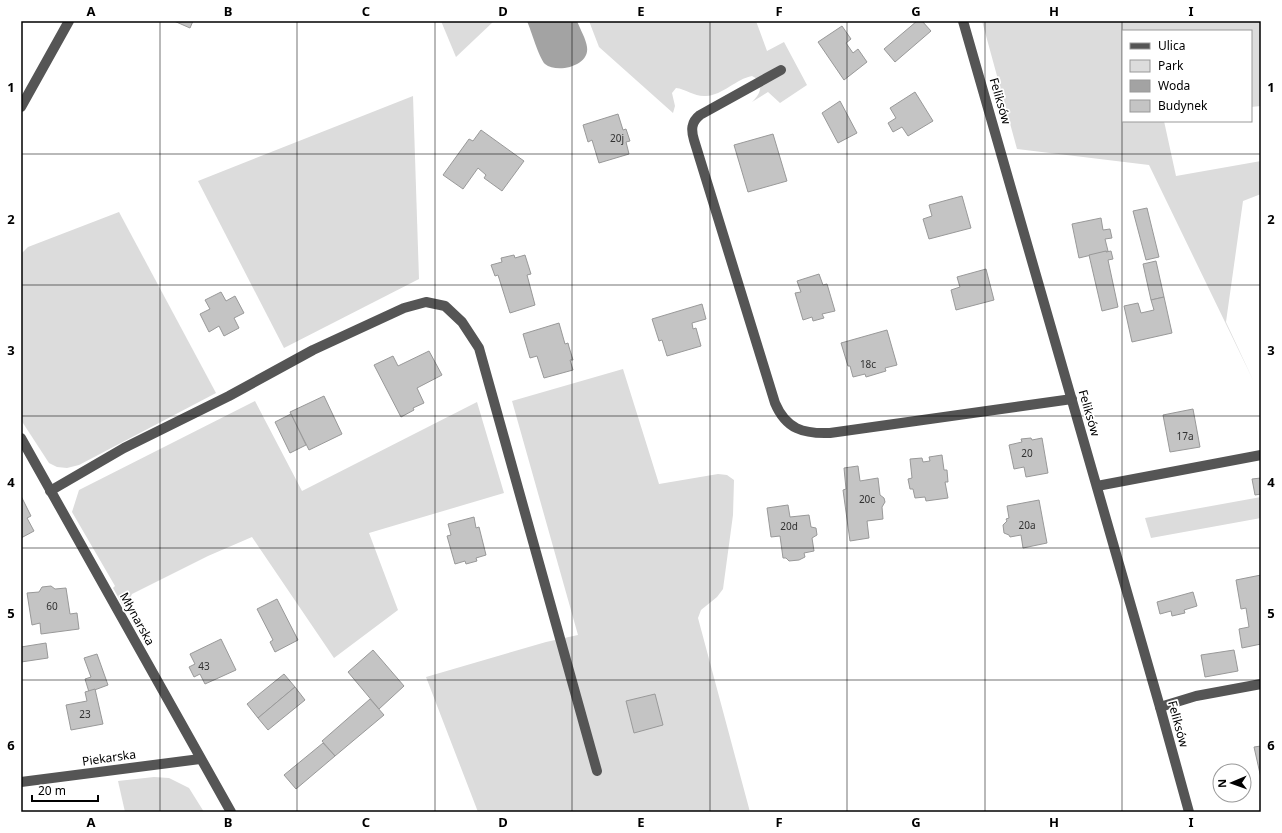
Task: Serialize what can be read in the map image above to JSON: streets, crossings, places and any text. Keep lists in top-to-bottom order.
{
  "streets": {
    "street": ["Feliksów", "Młynarska", "Piekarska"]
  },
  "crossings": [
    ["Młynarska", "Piekarska"]
  ],
  "house_numbers": [
    "20j",
    "18c",
    "17a",
    "20",
    "20c",
    "20a",
    "20d",
    "60",
    "43",
    "23"
  ],
  "legend": [
    "Ulica",
    "Park",
    "Woda",
    "Budynek"
  ],
  "scale_bar": "20 m",
  "north": "left",
  "grid": {
    "columns": [
      "A",
      "B",
      "C",
      "D",
      "E",
      "F",
      "G",
      "H",
      "I"
    ],
    "rows": [
      "1",
      "2",
      "3",
      "4",
      "5",
      "6"
    ]
  }
}
